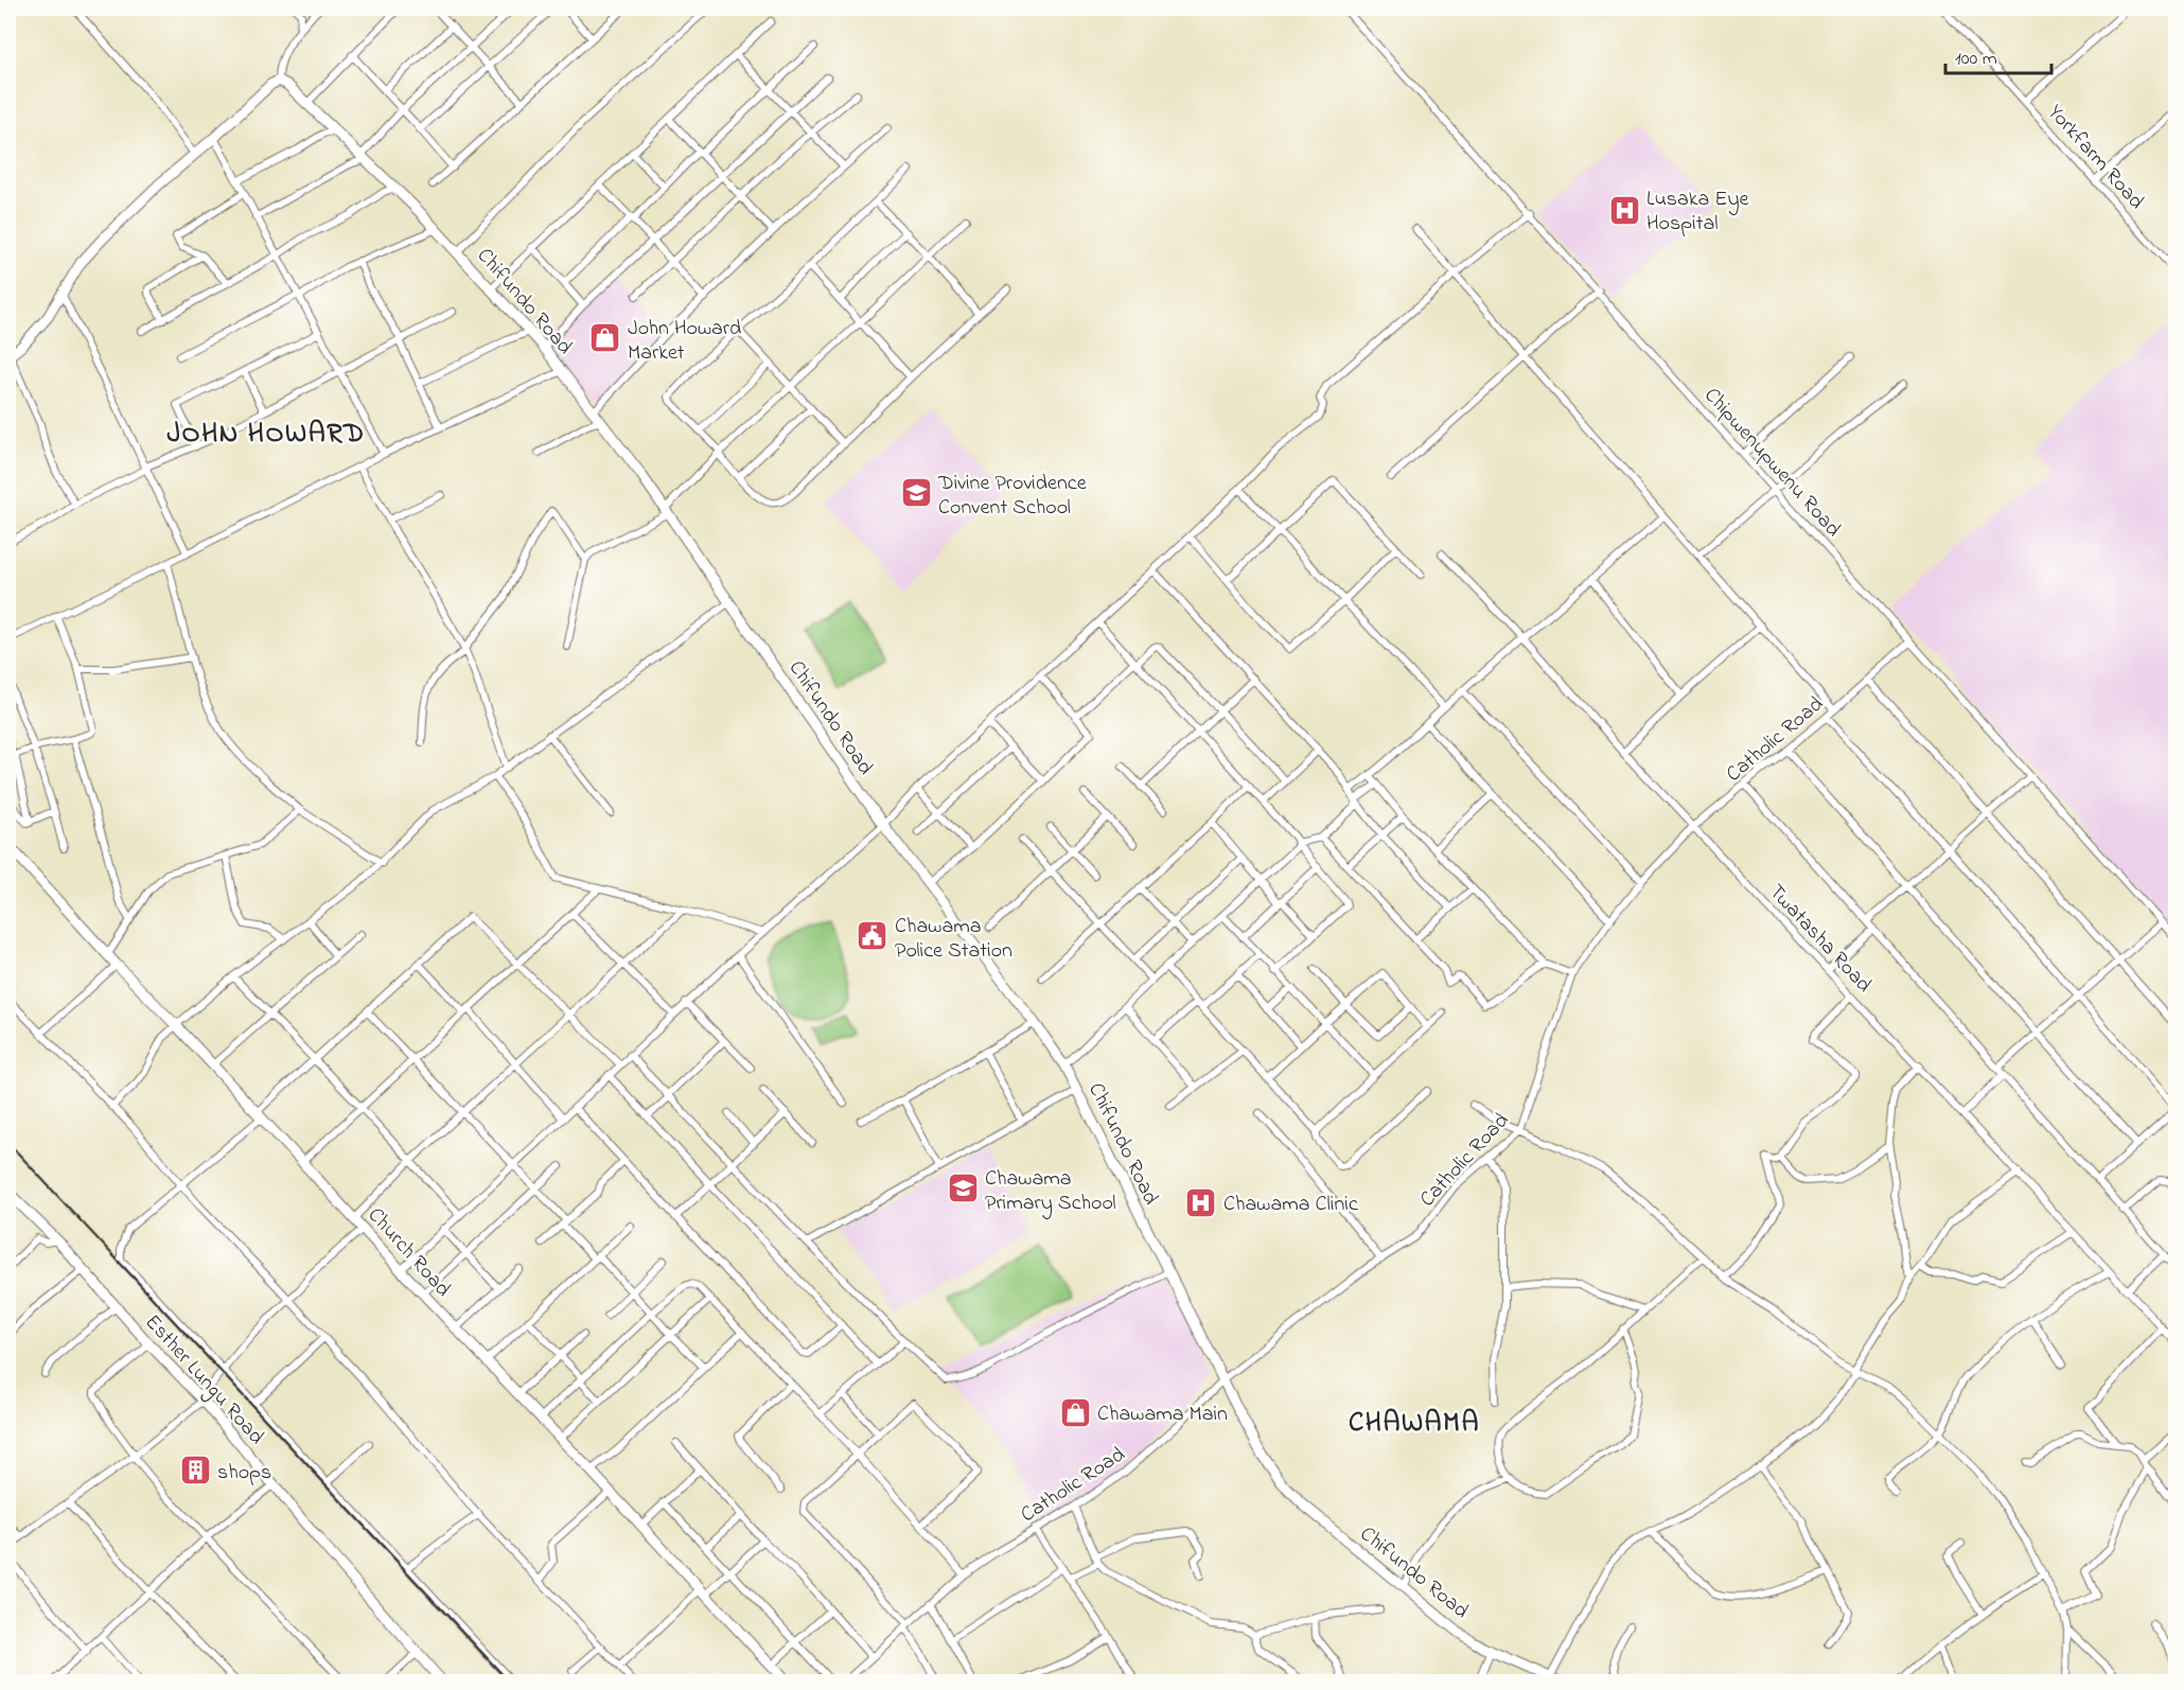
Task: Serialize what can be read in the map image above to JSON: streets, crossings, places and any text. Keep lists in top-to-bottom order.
{
  "streets": {
    "street": [
      "Yorkfarm Road",
      "Chifundo Road",
      "Chipwenupwenu Road",
      "Catholic Road",
      "Twatasha Road",
      "Church Road",
      "Esther Lungu Road"
    ]
  },
  "crossings": [
    ["Chifundo Road", "Catholic Road"],
    ["Chipwenupwenu Road", "Catholic Road"],
    ["Catholic Road", "Twatasha Road"]
  ],
  "districts": ["JOHN HOWARD", "CHAWAMA"],
  "places": {
    "hospital": ["Lusaka Eye Hospital", "Chawama Clinic"],
    "shop": ["John Howard Market", "Chawama Main"],
    "school or university": ["Divine Providence Convent School", "Chawama Primary School"],
    "public building": ["Chawama Police Station"],
    "building": ["shops"]
  },
  "scale_bar": "100 m"
}
